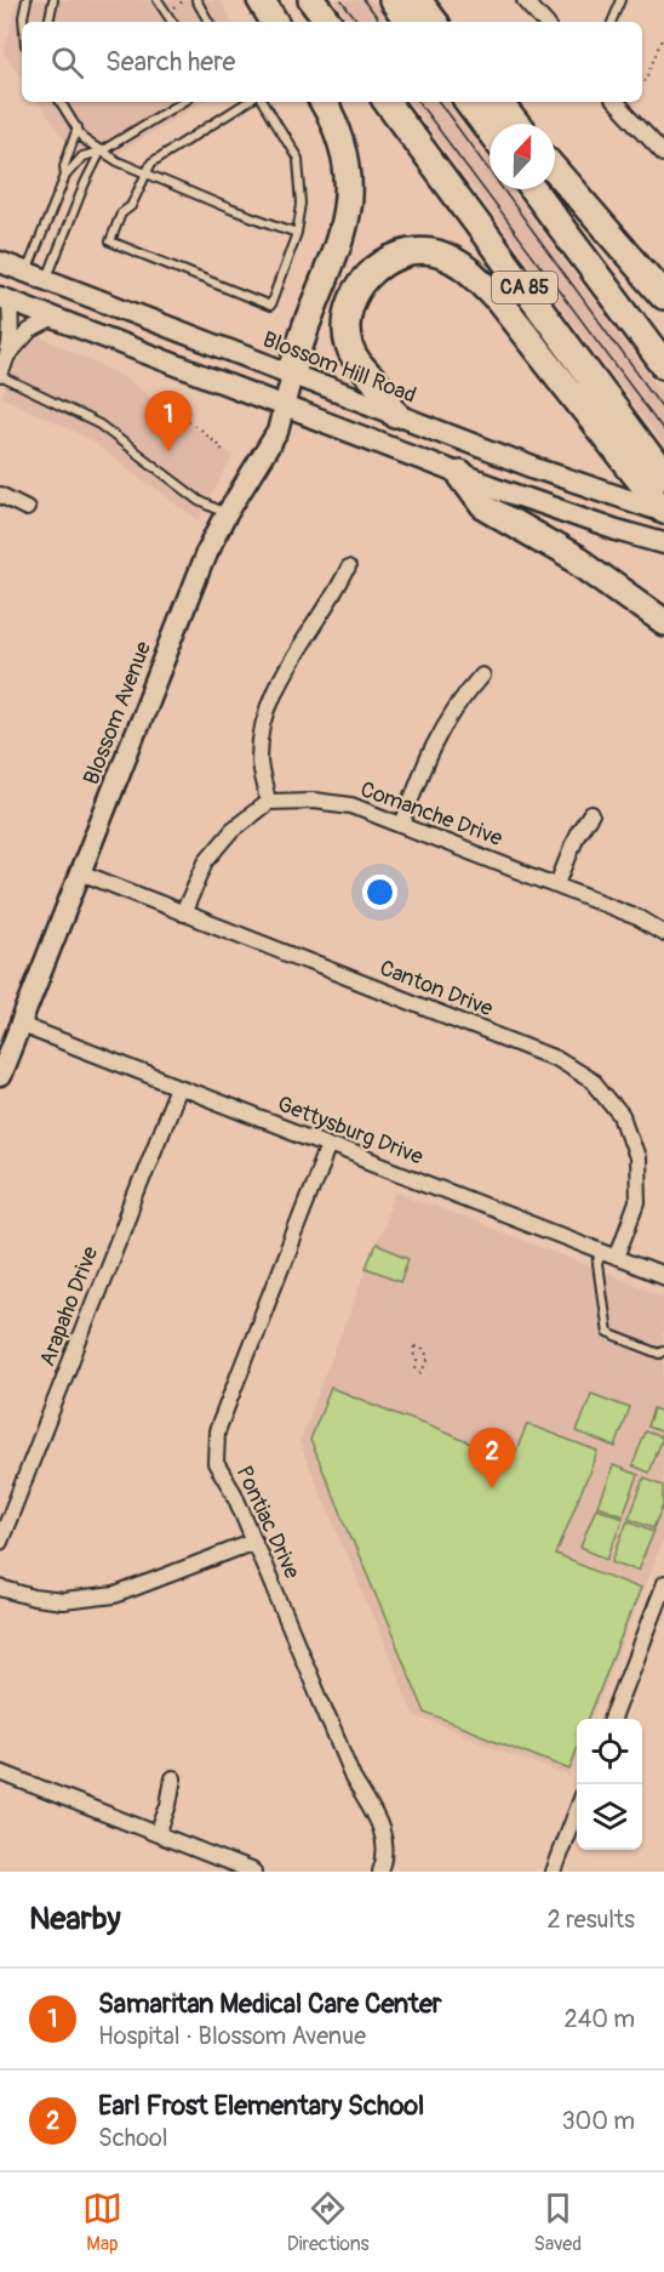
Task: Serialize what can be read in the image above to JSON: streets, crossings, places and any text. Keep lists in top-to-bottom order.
{
  "streets": {
    "highway": ["CA 85"],
    "main road": ["Blossom Hill Road", "Blossom Avenue"],
    "street": [
      "Comanche Drive",
      "Canton Drive",
      "Gettysburg Drive",
      "Arapaho Drive",
      "Pontiac Drive"
    ]
  },
  "crossings": [
    ["Blossom Hill Road", "Blossom Avenue"],
    ["Blossom Avenue", "Canton Drive"],
    ["Blossom Avenue", "Gettysburg Drive"],
    ["Canton Drive", "Gettysburg Drive"],
    ["Gettysburg Drive", "Arapaho Drive"],
    ["Gettysburg Drive", "Pontiac Drive"]
  ],
  "north": "top",
  "page": {
    "search": "Search here",
    "pins": ["1", "2"],
    "heading": ["Nearby", "2 results"],
    "list": [
      {
        "mark": "1",
        "name": "Samaritan Medical Care Center",
        "note": "Hospital · Blossom Avenue",
        "value": "240 m"
      },
      {
        "mark": "2",
        "name": "Earl Frost Elementary School",
        "note": "School",
        "value": "300 m"
      }
    ],
    "nav": ["Map", "Directions", "Saved"]
  }
}
